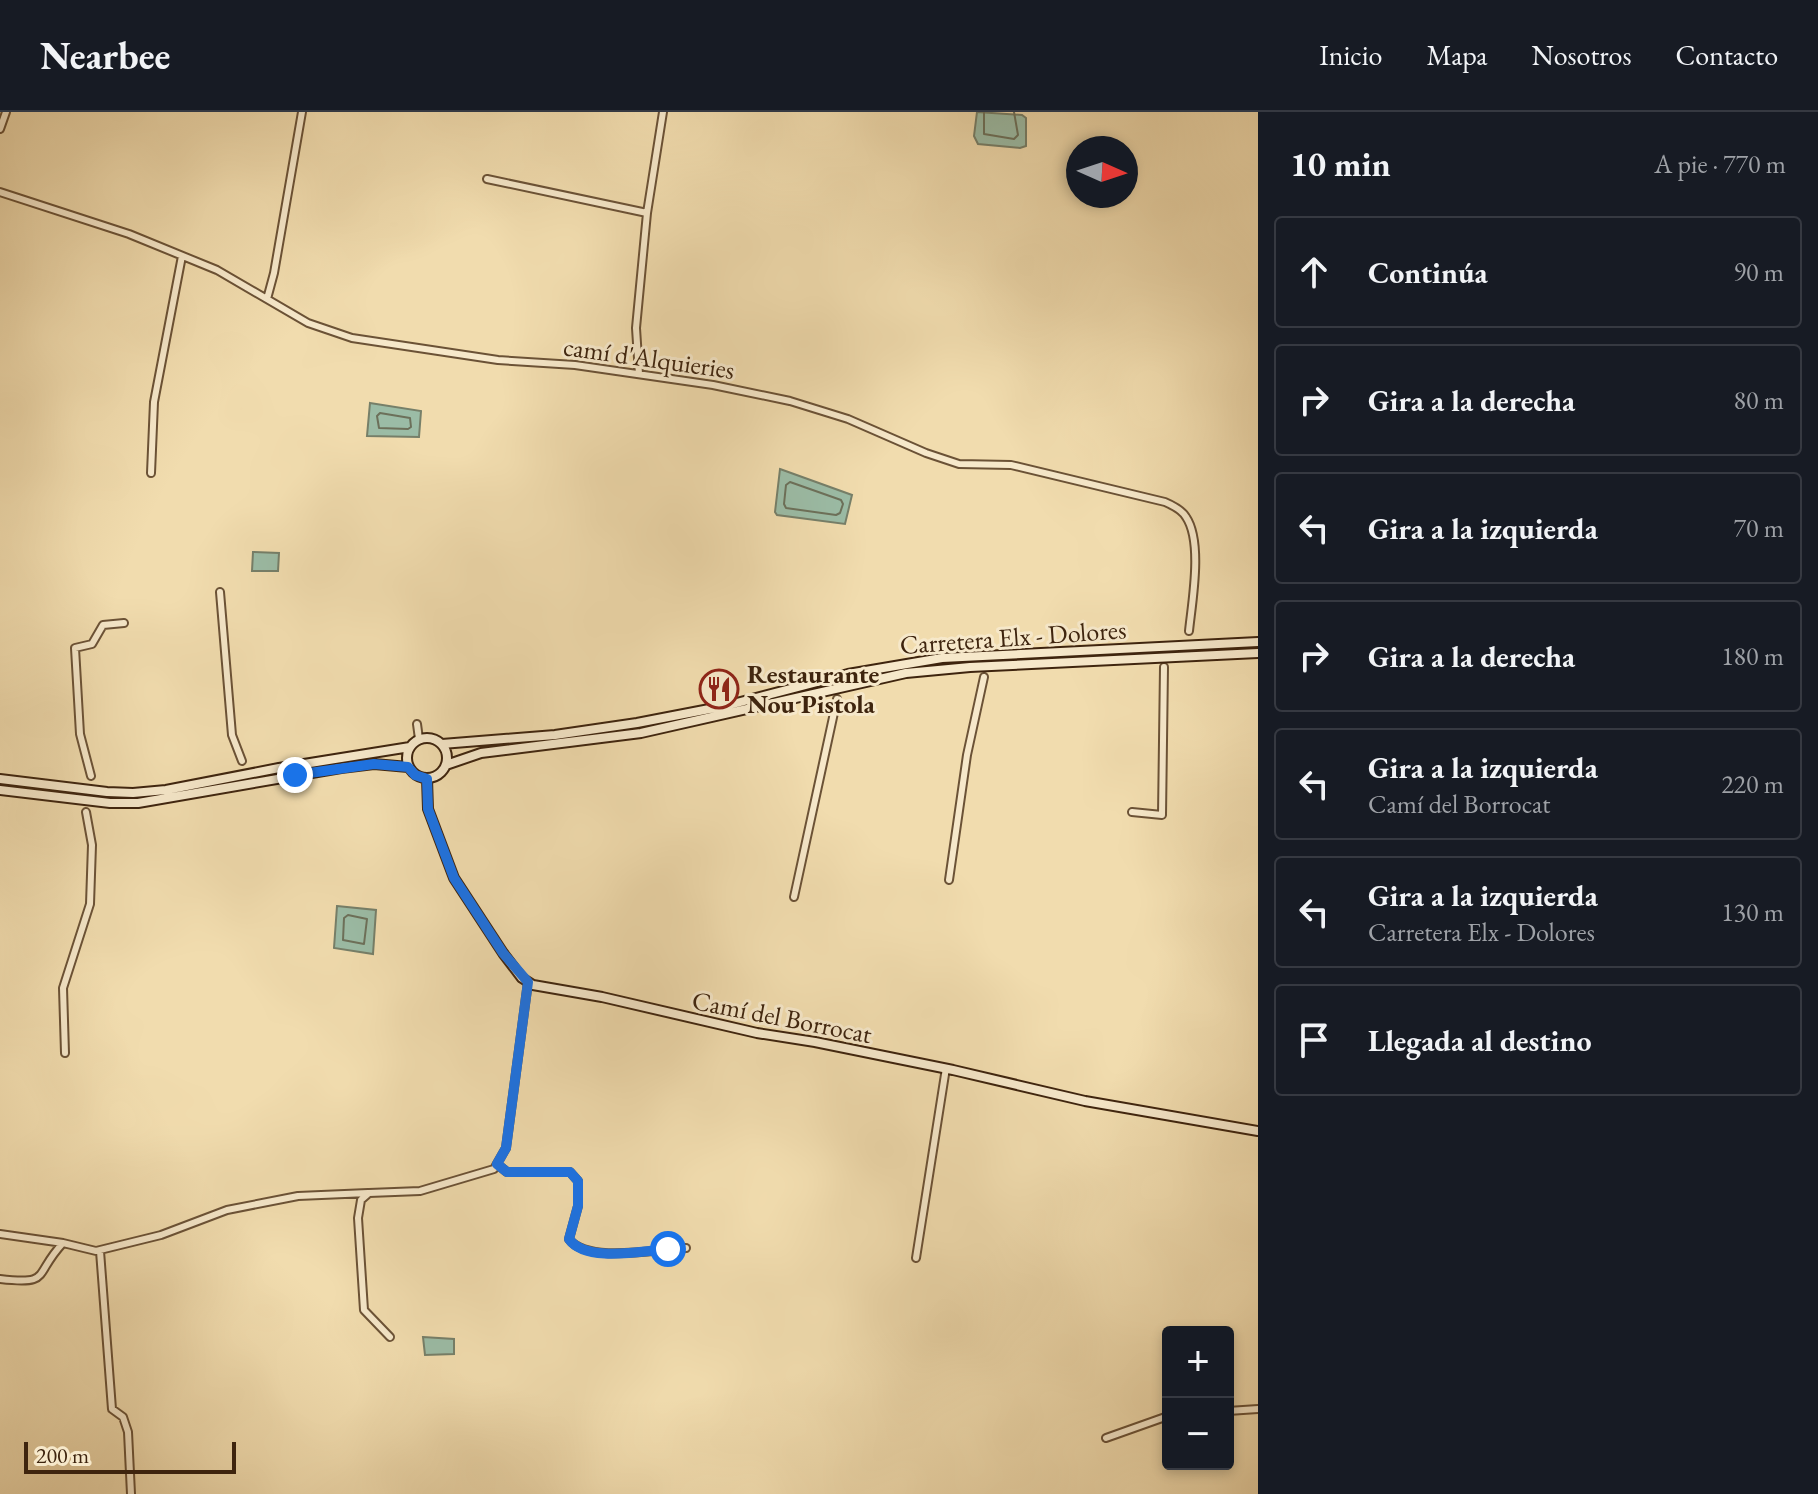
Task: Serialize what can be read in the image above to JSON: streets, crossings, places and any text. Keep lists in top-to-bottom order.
{
  "streets": {
    "main road": ["Carretera Elx - Dolores", "Camí del Borrocat"],
    "street": ["camí d'Alquieries"]
  },
  "places": {
    "restaurant": ["Restaurante Nou Pistola"]
  },
  "scale_bar": "200 m",
  "north": "right",
  "page": {
    "header": "Nearbee",
    "nav": [
      "Inicio",
      "Mapa",
      "Nosotros",
      "Contacto"
    ],
    "heading": ["10 min", "A pie · 770 m"],
    "list": [
      ["Continúa", "90 m"],
      ["Gira a la derecha", "80 m"],
      ["Gira a la izquierda", "70 m"],
      ["Gira a la derecha", "180 m"],
      ["Gira a la izquierda", "Camí del Borrocat", "220 m"],
      ["Gira a la izquierda", "Carretera Elx - Dolores", "130 m"],
      "Llegada al destino"
    ],
    "map_buttons": ["+", "−"],
    "scale": "200 m"
  }
}
